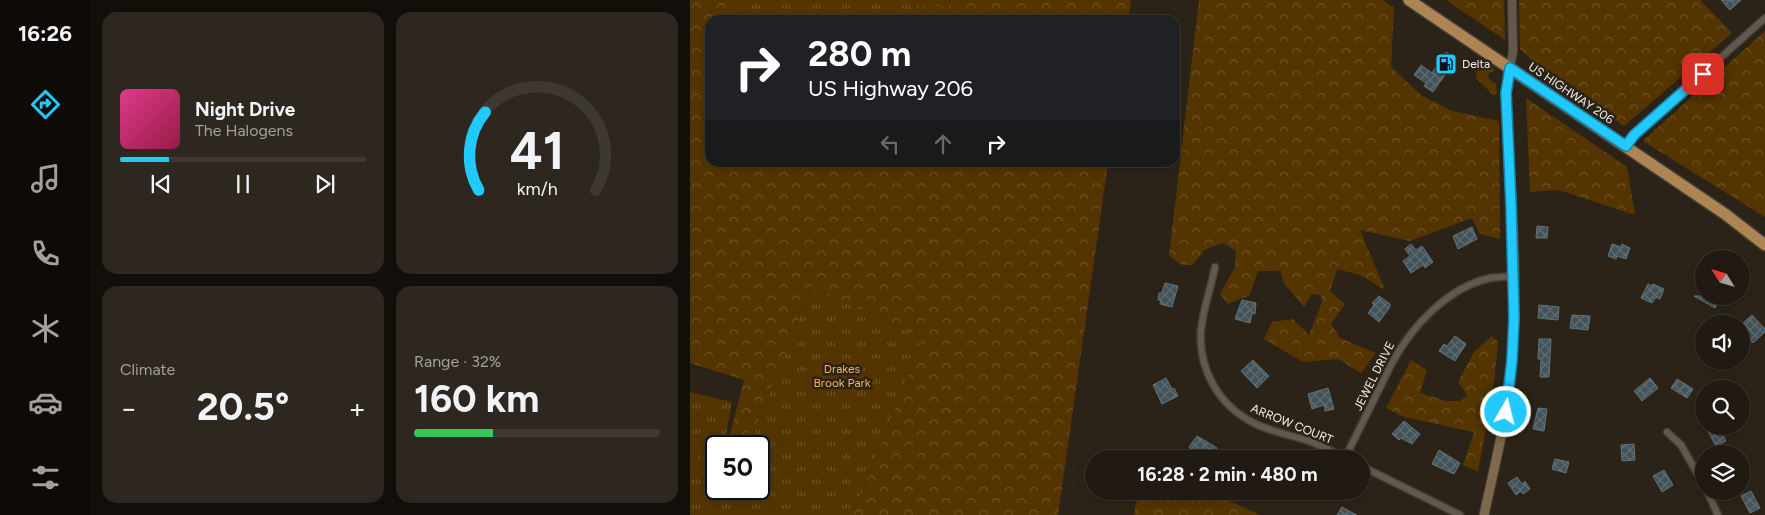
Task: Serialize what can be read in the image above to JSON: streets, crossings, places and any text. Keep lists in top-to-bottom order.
{
  "streets": {
    "highway": ["US HIGHWAY 206"],
    "street": ["JEWEL DRIVE", "ARROW COURT"]
  },
  "parks": ["Drakes Brook Park"],
  "places": {
    "fuel station": ["Delta"]
  },
  "north": "top left",
  "page": {
    "tabs": "16:26",
    "turn": ["280 m", "US Highway 206"],
    "song": ["Night Drive", "The Halogens"],
    "tile": [
      "Climate",
      ["Range · 32%", "160 km"]
    ],
    "heat": ["−", "20.5°", "+"],
    "limit": "50",
    "trip": "16:28 · 2 min · 480 m",
    "gauge": ["41", "km/h"]
  }
}
